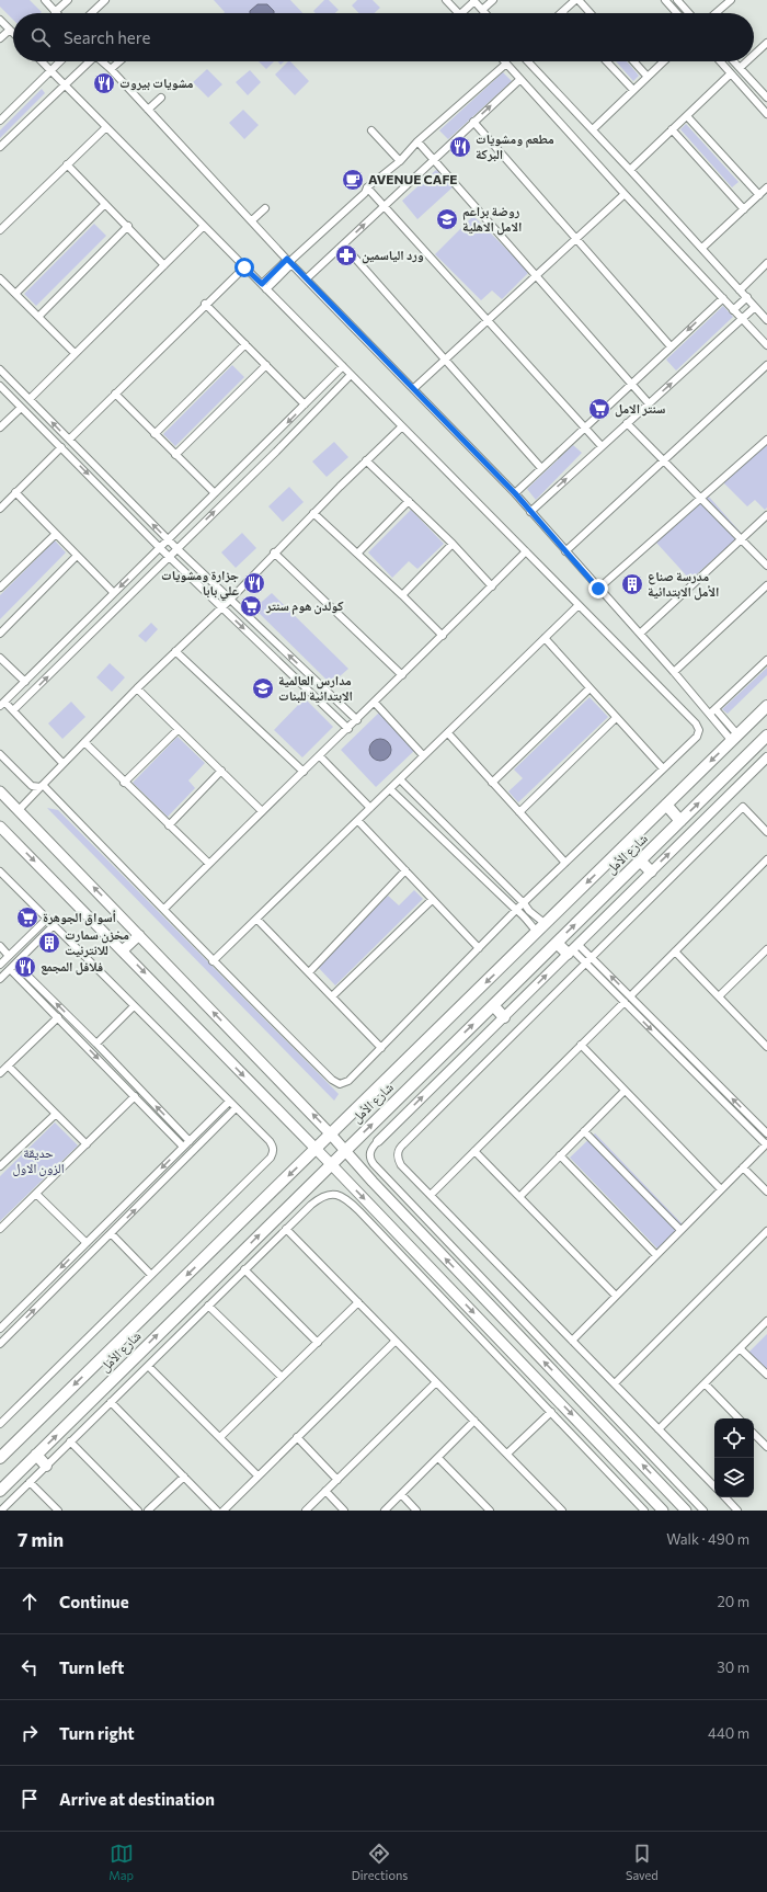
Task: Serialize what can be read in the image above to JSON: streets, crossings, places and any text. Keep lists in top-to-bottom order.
{
  "streets": {
    "main road": ["شارع الأمل"]
  },
  "parks": ["حديقة الزون الاول"],
  "places": {
    "restaurant": [
      "مشويات بيروت",
      "مطعم ومشويات البركة",
      "جزارة ومشويات علي بابا",
      "فلافل المجمع"
    ],
    "cafe": ["AVENUE CAFE"],
    "school or university": ["روضة براعم الامل الاهلية", "مدارس العالمية الابتدائية للبنات"],
    "pharmacy": ["ورد الياسمين"],
    "supermarket": ["سنتر الامل", "كولدن هوم سنتر", "أسواق الجوهرة"],
    "building": ["مدرسة صناع الأمل الابتدائية", "مخزن سمارت للانترنيت"]
  },
  "page": {
    "search": "Search here",
    "heading": ["7 min", "Walk · 490 m"],
    "list": [
      ["Continue", "20 m"],
      ["Turn left", "30 m"],
      ["Turn right", "440 m"],
      "Arrive at destination"
    ],
    "nav": ["Map", "Directions", "Saved"]
  }
}
